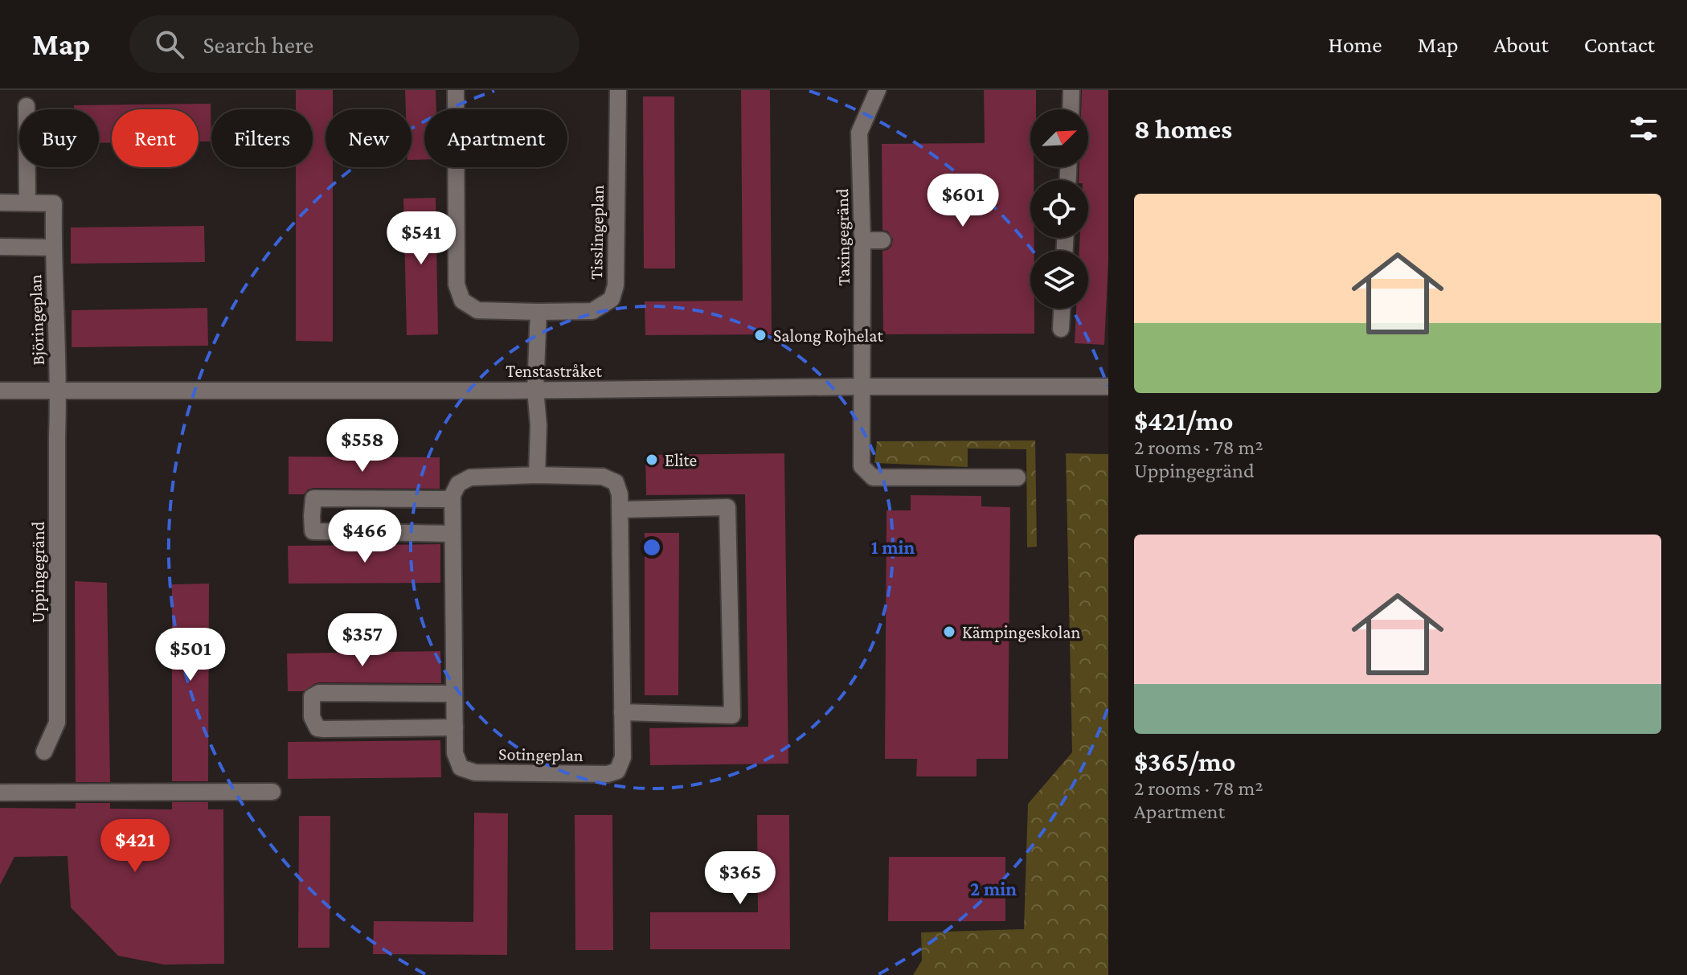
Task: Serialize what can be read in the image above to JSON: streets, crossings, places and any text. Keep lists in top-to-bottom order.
{
  "streets": {
    "street": [
      "Tisslingeplan",
      "Taxingegränd",
      "Björingeplan",
      "Tenstastråket",
      "Uppingegränd",
      "Sotingeplan"
    ]
  },
  "crossings": [
    ["Taxingegränd", "Tenstastråket"],
    ["Björingeplan", "Tenstastråket"],
    ["Björingeplan", "Uppingegränd"],
    ["Tenstastråket", "Uppingegränd"]
  ],
  "places": ["Salong Rojhelat", "Elite", "Kämpingeskolan"],
  "north": "top right",
  "page": {
    "header": "Map",
    "search": "Search here",
    "nav": [
      "Home",
      "Map",
      "About",
      "Contact"
    ],
    "heading": "8 homes",
    "chip": [
      "Buy",
      "Rent",
      "Filters",
      "New",
      "Apartment"
    ],
    "list": [
      {
        "name": "$421/mo",
        "note": "2 rooms · 78 m² · Uppingegränd"
      },
      {
        "name": "$365/mo",
        "note": "2 rooms · 78 m² · Apartment"
      }
    ],
    "price": [
      "$601",
      "$541",
      "$558",
      "$466",
      "$357",
      "$501",
      "$421",
      "$365"
    ]
  },
  "rings": ["1 min", "2 min"]
}
